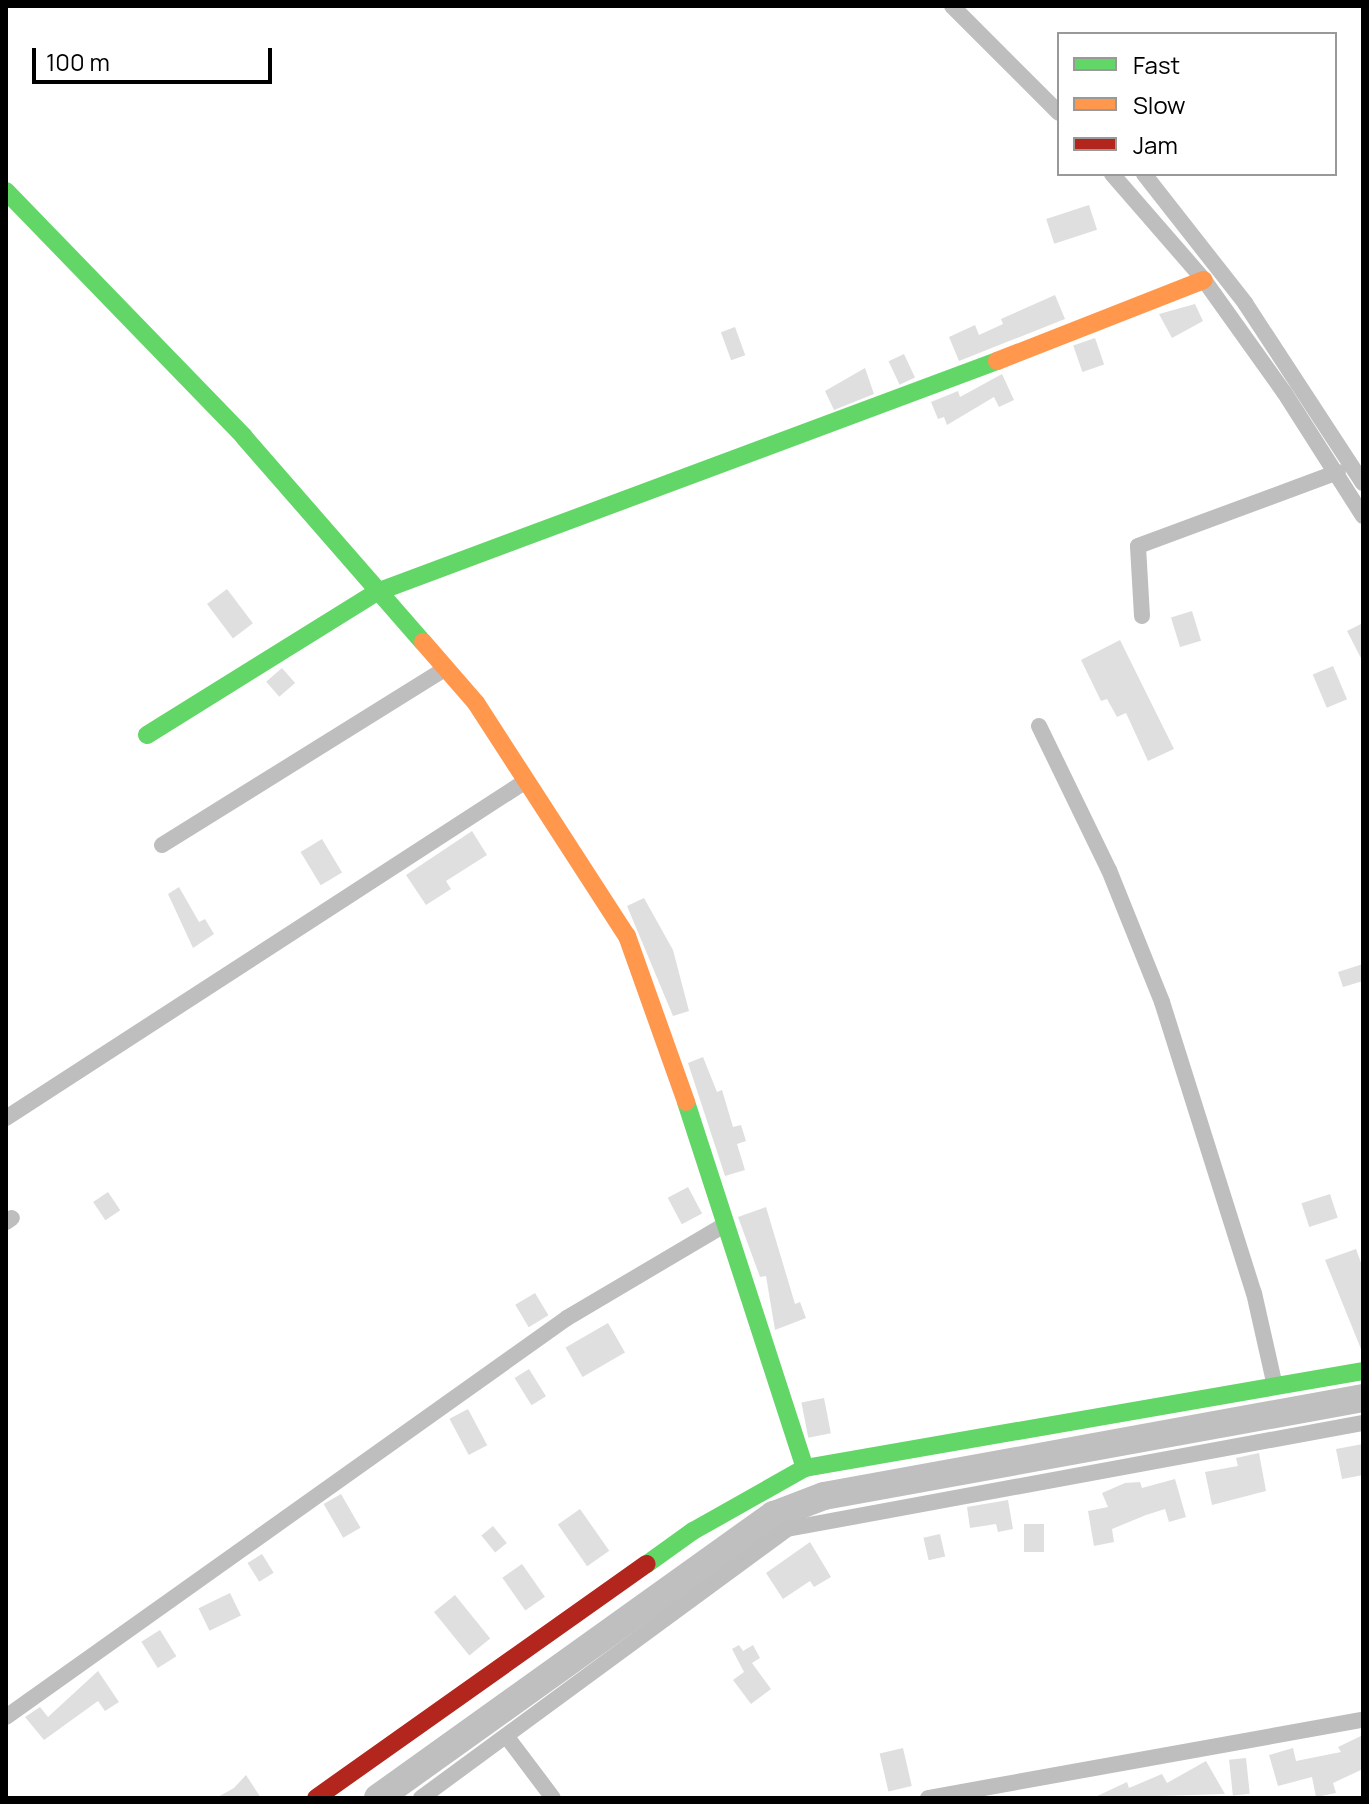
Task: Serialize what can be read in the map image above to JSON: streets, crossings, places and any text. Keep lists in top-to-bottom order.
{
  "legend": ["Fast", "Slow", "Jam"],
  "scale_bar": "100 m"
}
